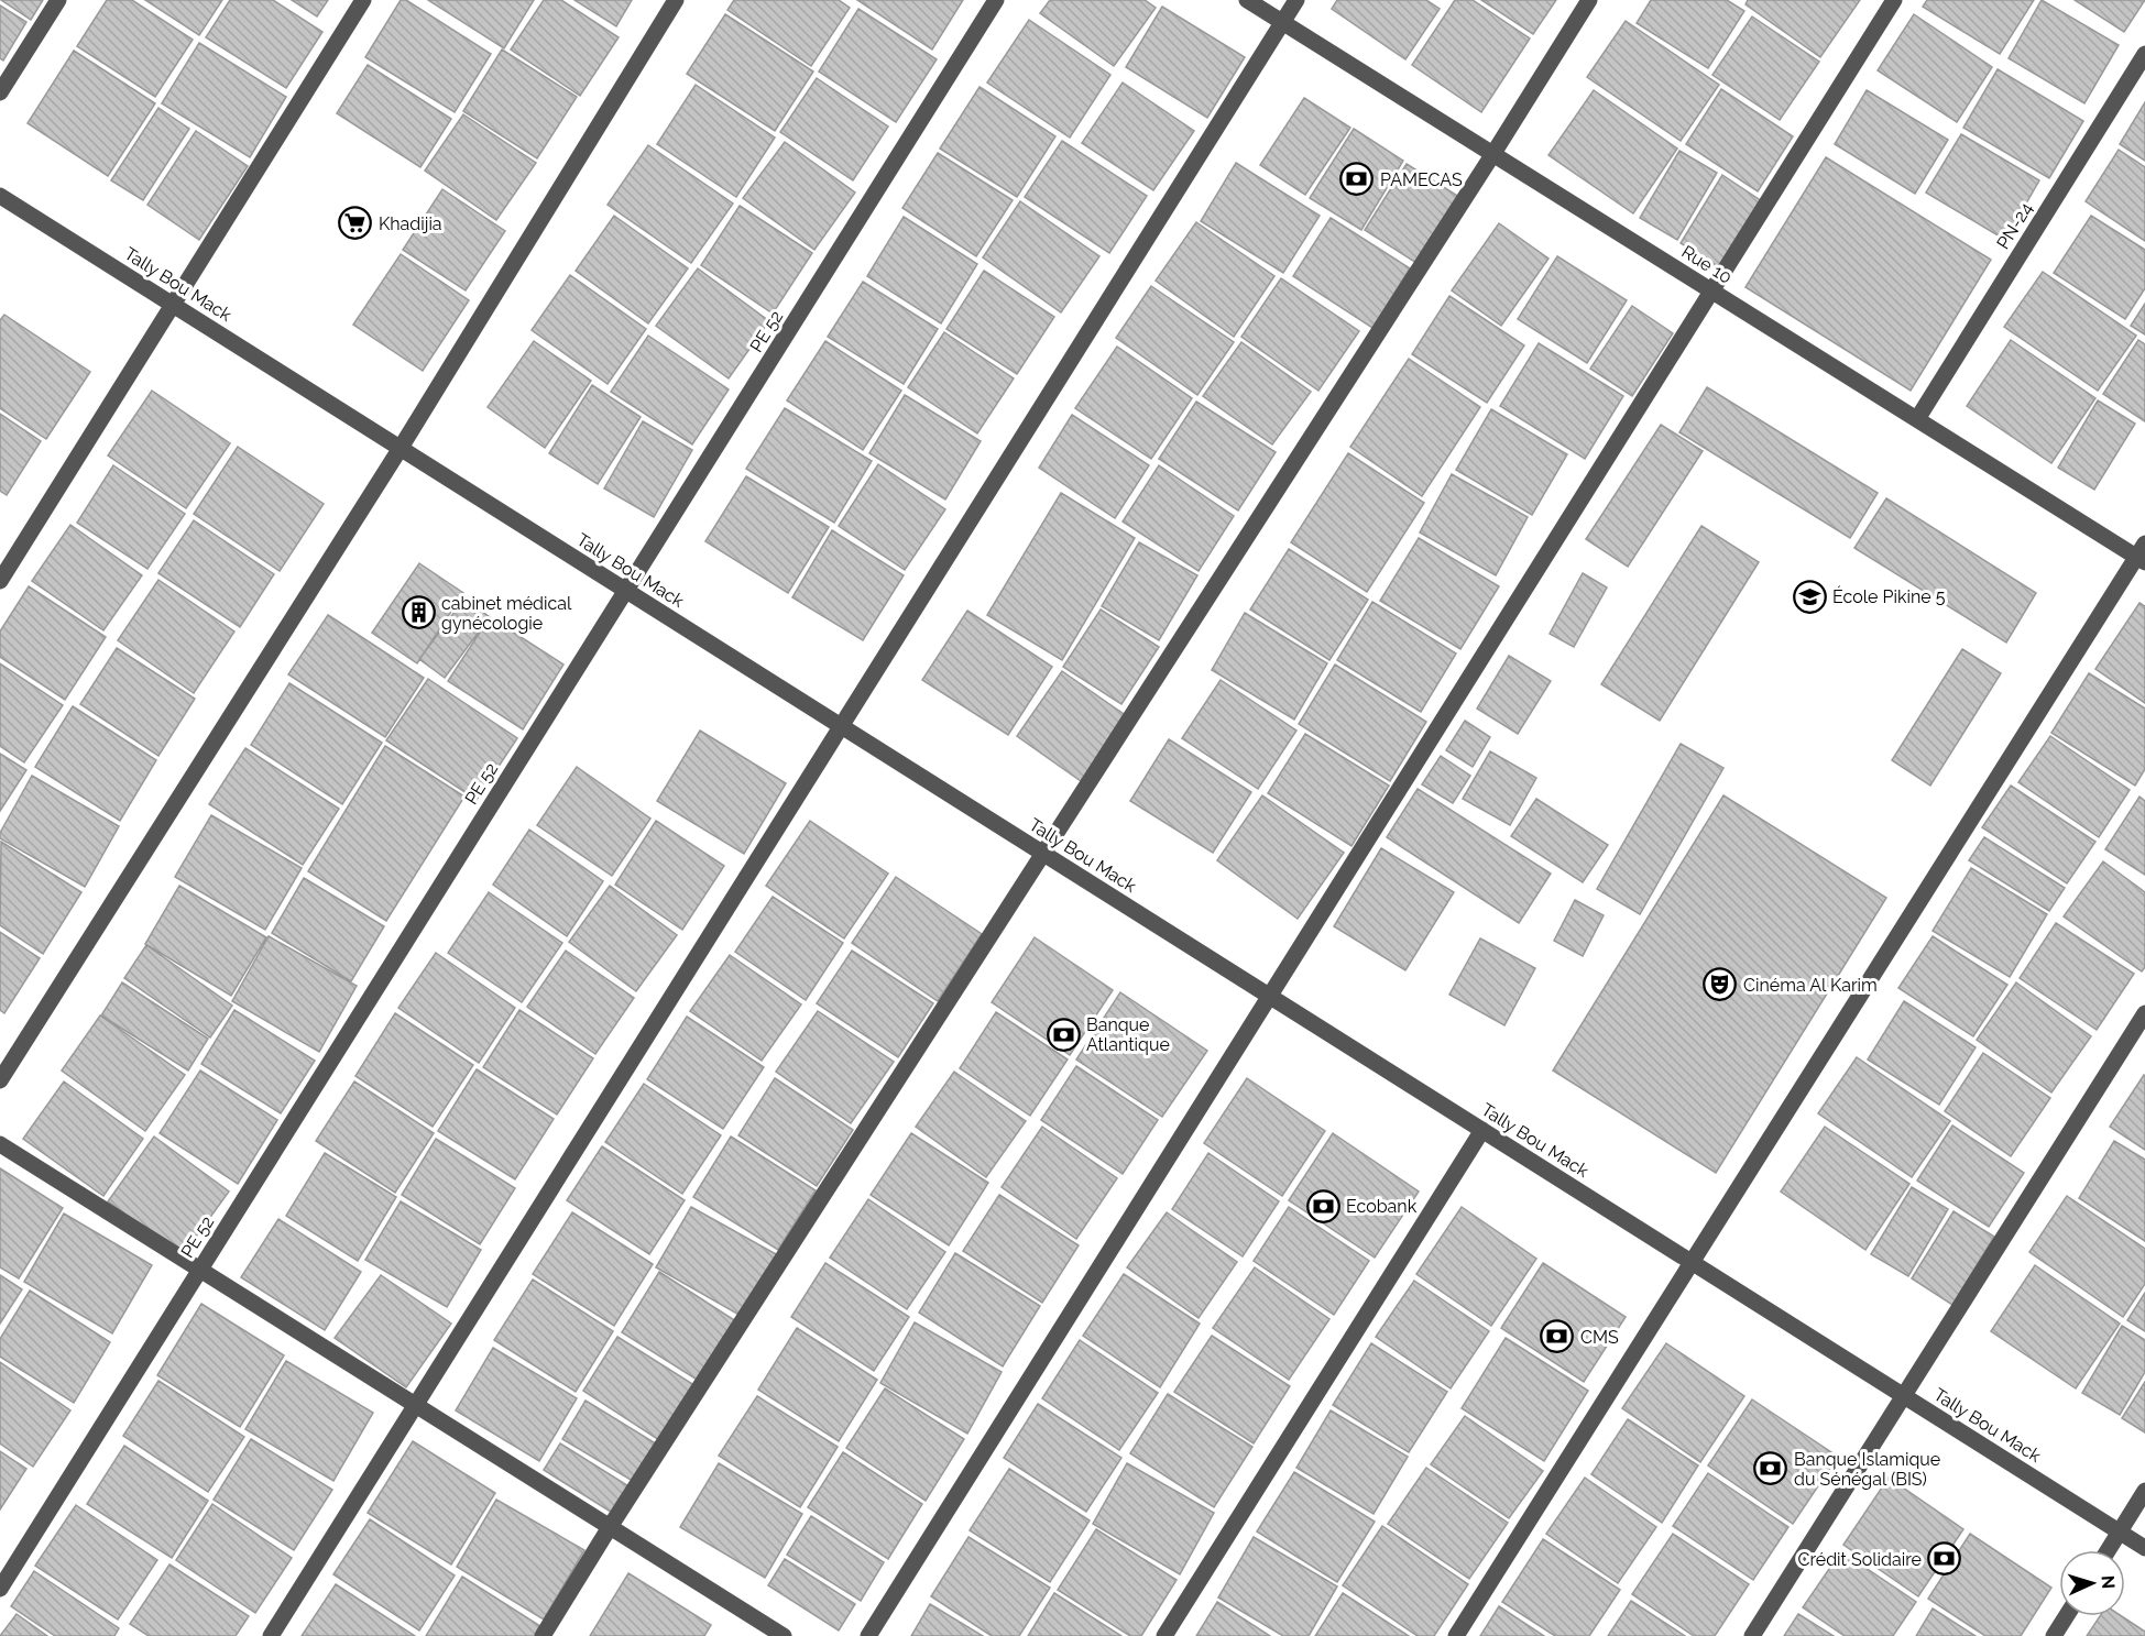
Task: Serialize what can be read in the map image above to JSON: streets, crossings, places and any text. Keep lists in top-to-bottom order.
{
  "streets": {
    "street": [
      "PN-24",
      "Rue 10",
      "Tally Bou Mack",
      "PE 52"
    ]
  },
  "crossings": [
    ["PN-24", "Rue 10"],
    ["Tally Bou Mack", "PE 52"]
  ],
  "places": {
    "bank": [
      "PAMECAS",
      "Banque Atlantique",
      "Ecobank",
      "CMS",
      "Banque Islamique du Sénégal (BIS)",
      "Crédit Solidaire"
    ],
    "supermarket": ["Khadijia"],
    "school or university": ["École Pikine 5"],
    "building": ["cabinet médical gynécologie"],
    "theatre": ["Cinéma Al Karim"]
  },
  "north": "right"
}
